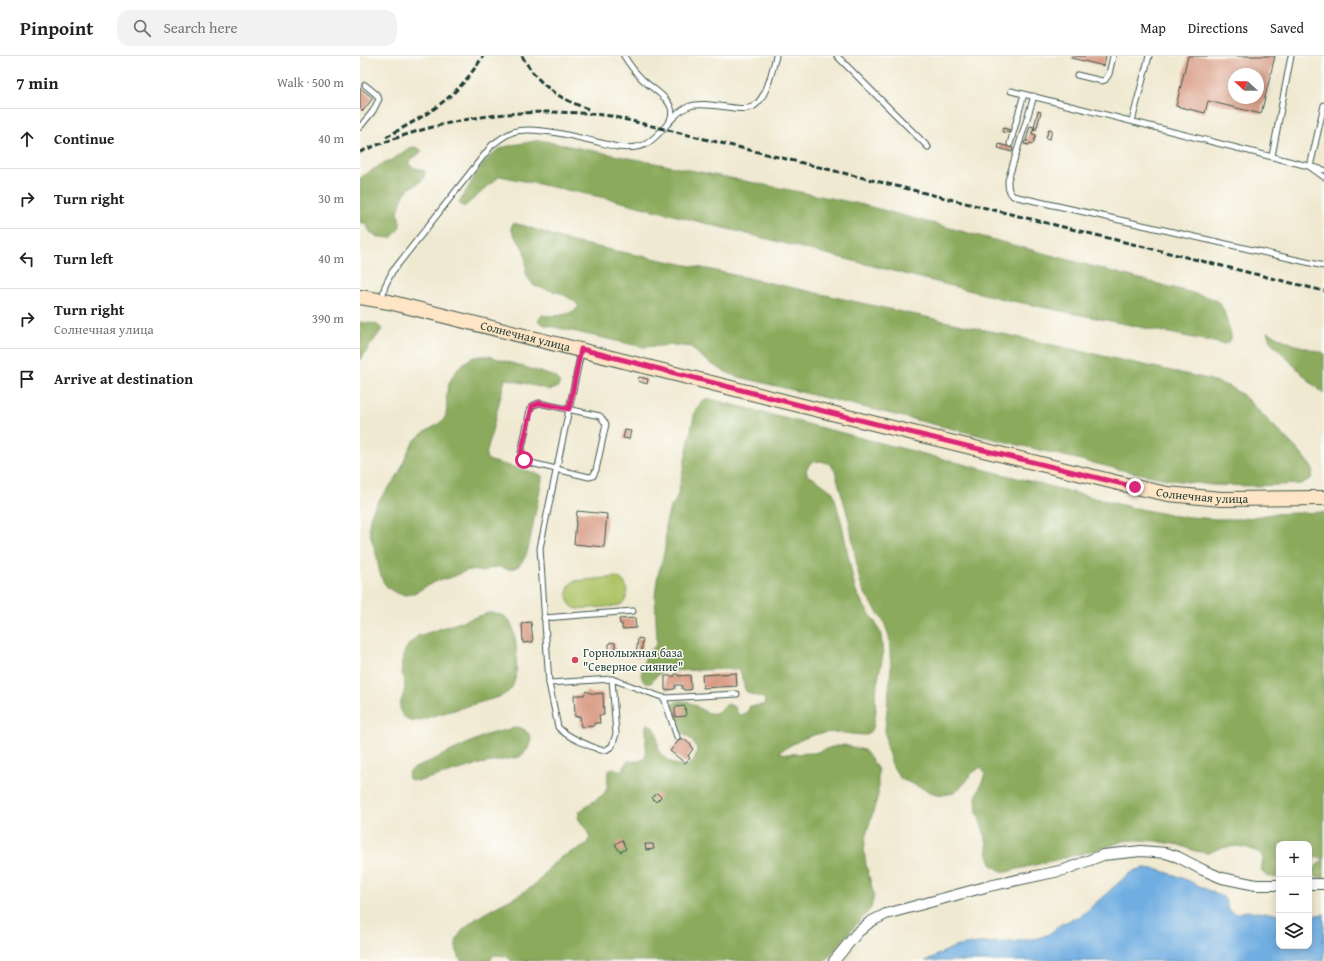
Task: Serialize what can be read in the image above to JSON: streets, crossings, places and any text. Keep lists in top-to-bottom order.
{
  "streets": {
    "street": ["Солнечная улица"]
  },
  "places": ["Горнолыжная база \"Северное сияние\""],
  "north": "left",
  "page": {
    "header": "Pinpoint",
    "search": "Search here",
    "nav": ["Map", "Directions", "Saved"],
    "heading": ["7 min", "Walk · 500 m"],
    "list": [
      ["Continue", "40 m"],
      ["Turn right", "30 m"],
      ["Turn left", "40 m"],
      ["Turn right", "Солнечная улица", "390 m"],
      "Arrive at destination"
    ],
    "map_buttons": ["+", "−"]
  }
}
